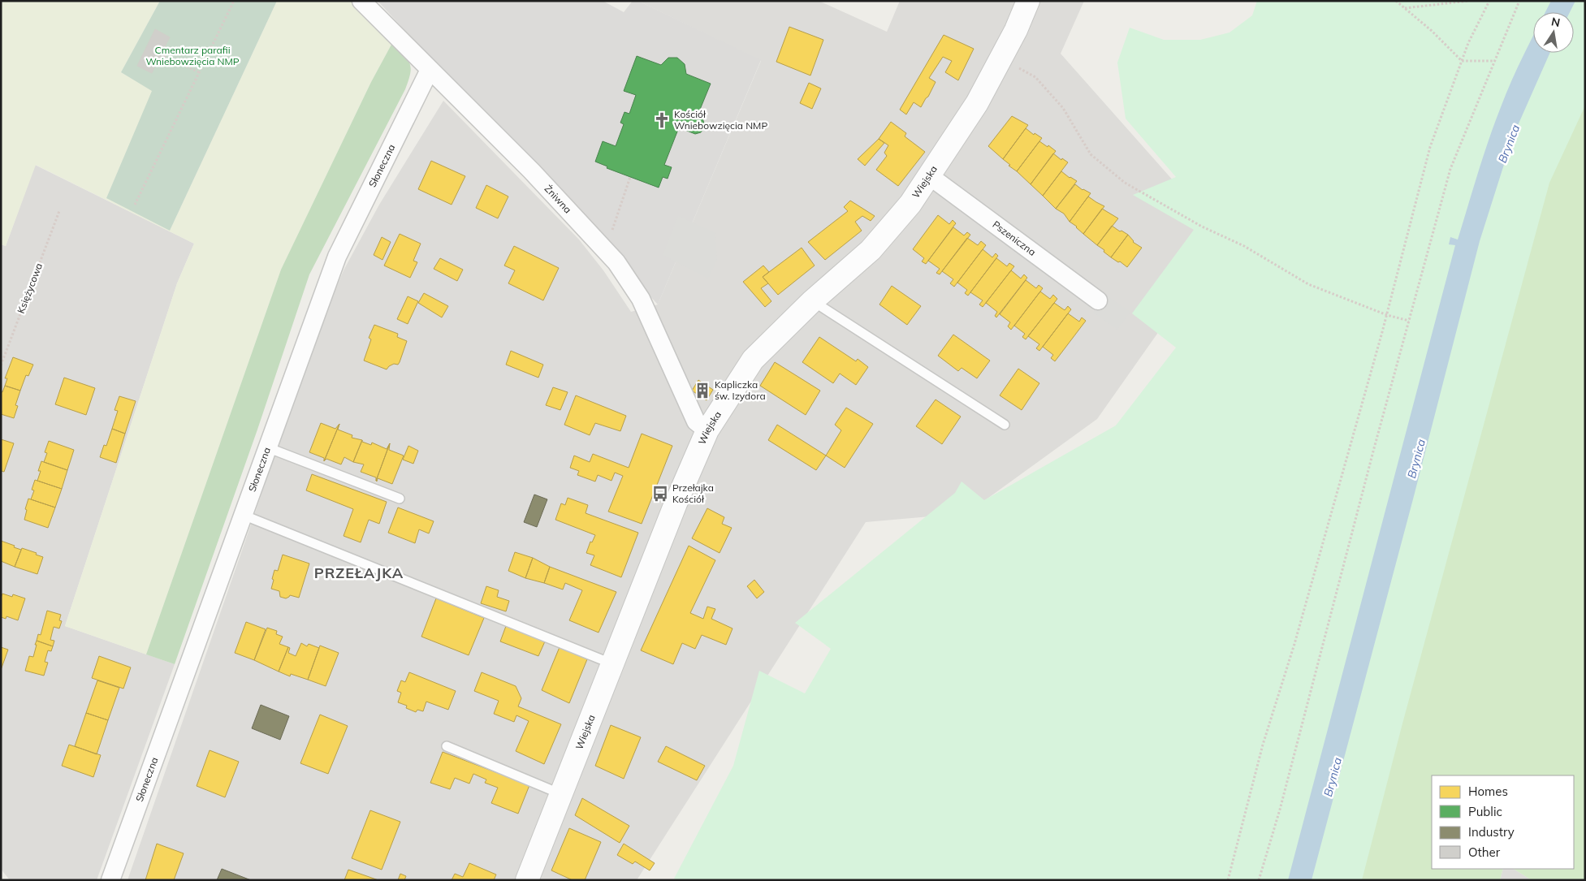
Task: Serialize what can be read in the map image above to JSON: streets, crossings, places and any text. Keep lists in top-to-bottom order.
{
  "streets": {
    "street": [
      "Słoneczna",
      "Wiejska",
      "Żniwna",
      "Pszeniczna"
    ],
    "path": ["Księżycowa"]
  },
  "crossings": [
    ["Słoneczna", "Żniwna"],
    ["Wiejska", "Żniwna"],
    ["Wiejska", "Pszeniczna"]
  ],
  "districts": ["PRZEŁAJKA"],
  "water": ["Brynica"],
  "parks": ["Cmentarz parafii Wniebowzięcia NMP"],
  "places": {
    "church": ["Kościół Wniebowzięcia NMP"],
    "building": ["Kapliczka św. Izydora"],
    "bus stop": ["Przełajka Kościół"]
  },
  "legend": [
    "Homes",
    "Public",
    "Industry",
    "Other"
  ],
  "north": "top"
}
